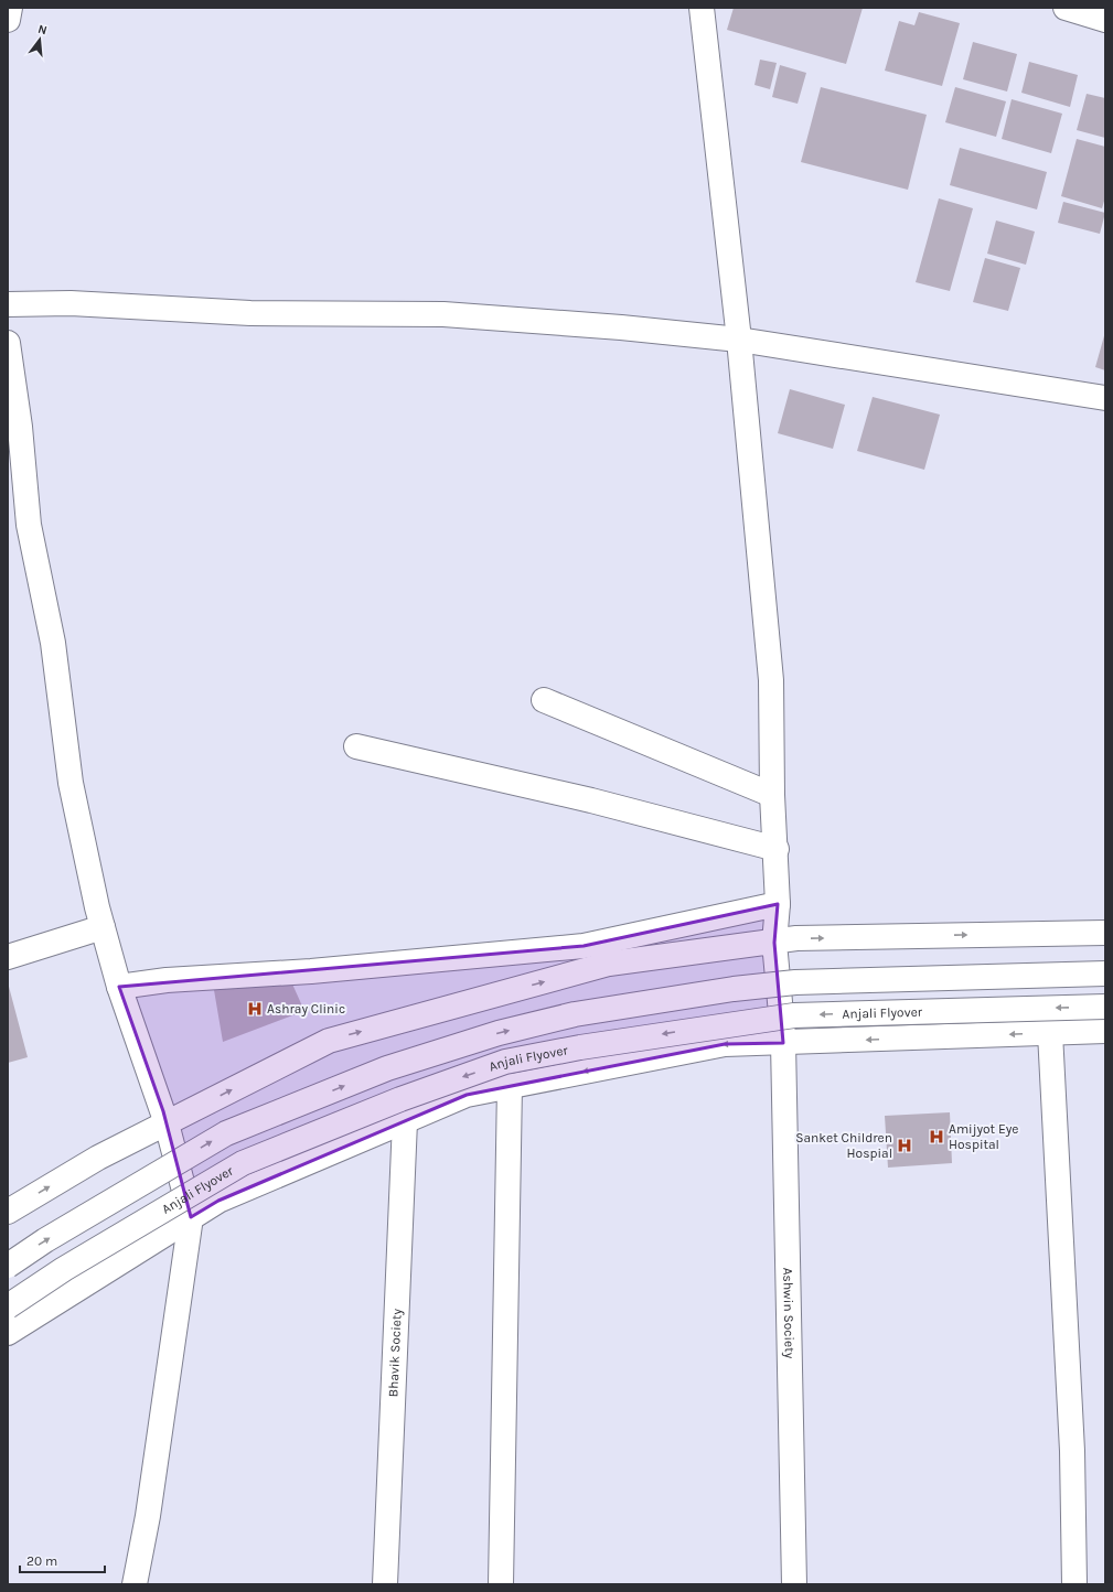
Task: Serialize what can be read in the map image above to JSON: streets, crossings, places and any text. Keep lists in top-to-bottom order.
{
  "streets": {
    "street": ["Anjali Flyover", "Ashwin Society", "Bhavik Society"]
  },
  "places": {
    "hospital": ["Ashray Clinic", "Amijyot Eye Hospital", "Sanket Children Hospial"]
  },
  "scale_bar": "20 m",
  "north": "top"
}
